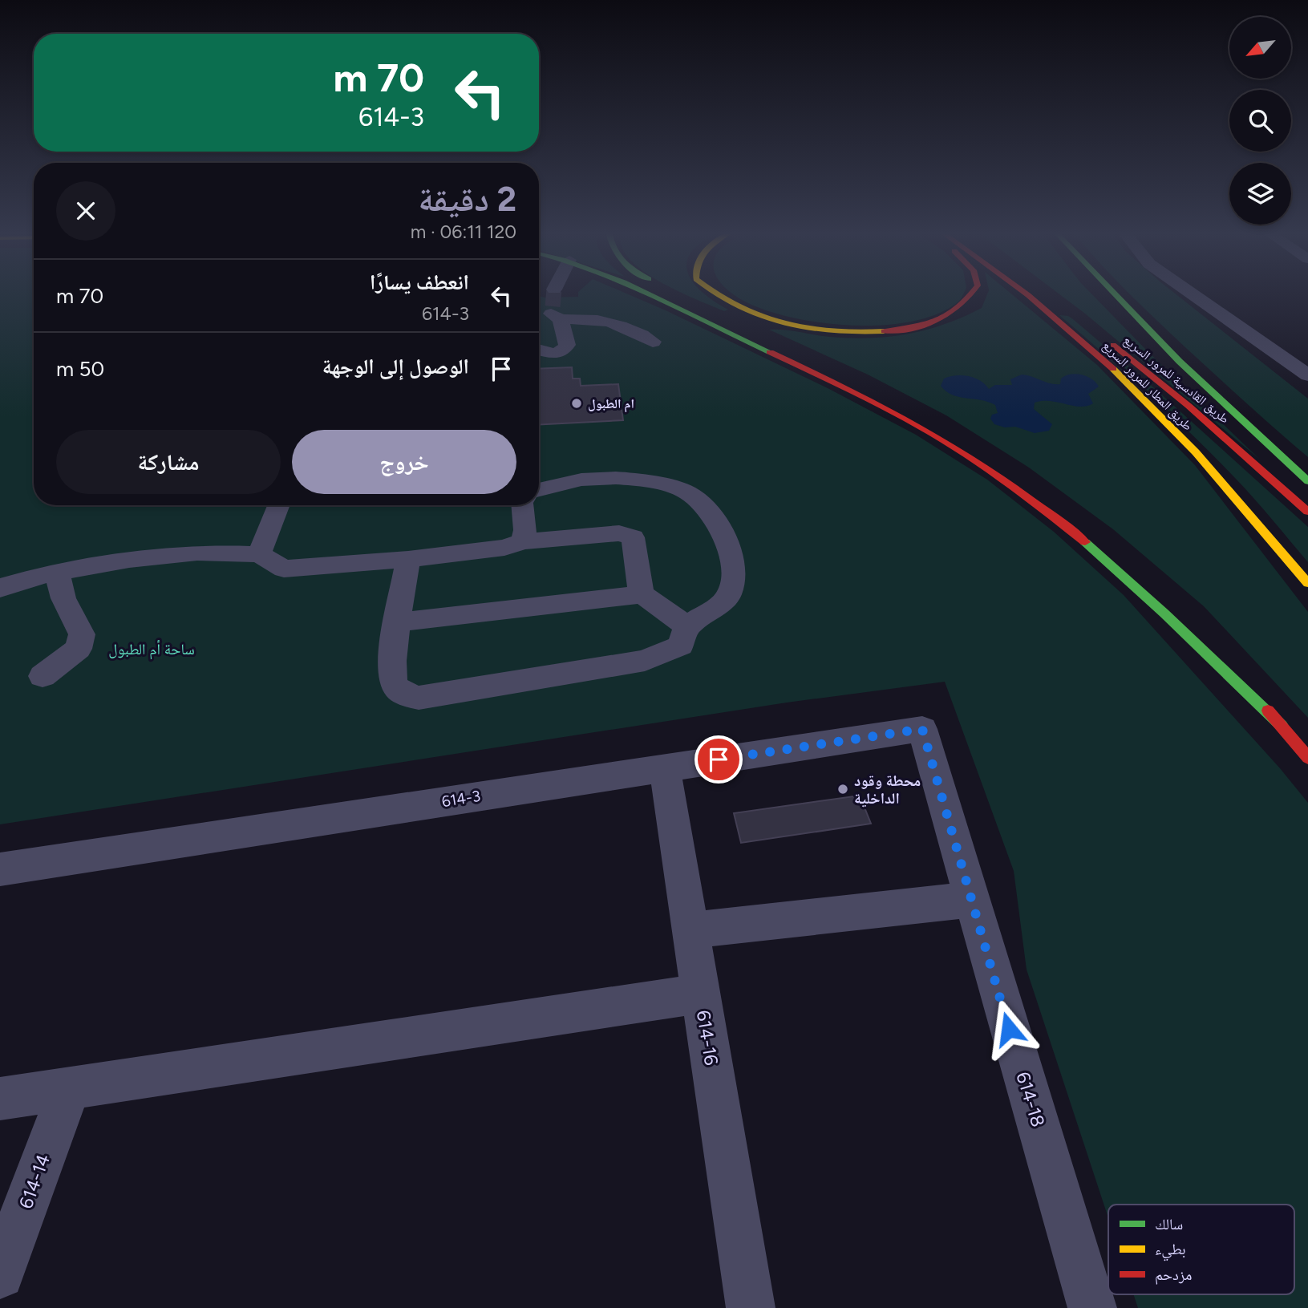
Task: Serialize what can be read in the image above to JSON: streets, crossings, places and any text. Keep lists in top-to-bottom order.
{
  "streets": {
    "main road": ["طريق القادسية للمرور السريع", "طريق المطار للمرور السريع"],
    "street": [
      "614-3",
      "614-16",
      "614-18",
      "614-14"
    ]
  },
  "crossings": [
    ["614-3", "614-16"],
    ["614-3", "614-18"]
  ],
  "parks": ["ساحة أم الطبول"],
  "places": ["ام الطبول", "محطة وقود الداخلية"],
  "legend": ["سالك", "بطيء", "مزدحم"],
  "north": "bottom left",
  "page": {
    "turn": ["70 m", "614-3"],
    "heading": ["2 دقيقة", "120 m · 06:11"],
    "list": [
      {
        "name": "انعطف يسارًا",
        "note": "614-3",
        "value": "70 m"
      },
      {
        "name": "الوصول إلى الوجهة",
        "value": "50 m"
      }
    ],
    "buttons": ["خروج", "مشاركة"]
  }
}
